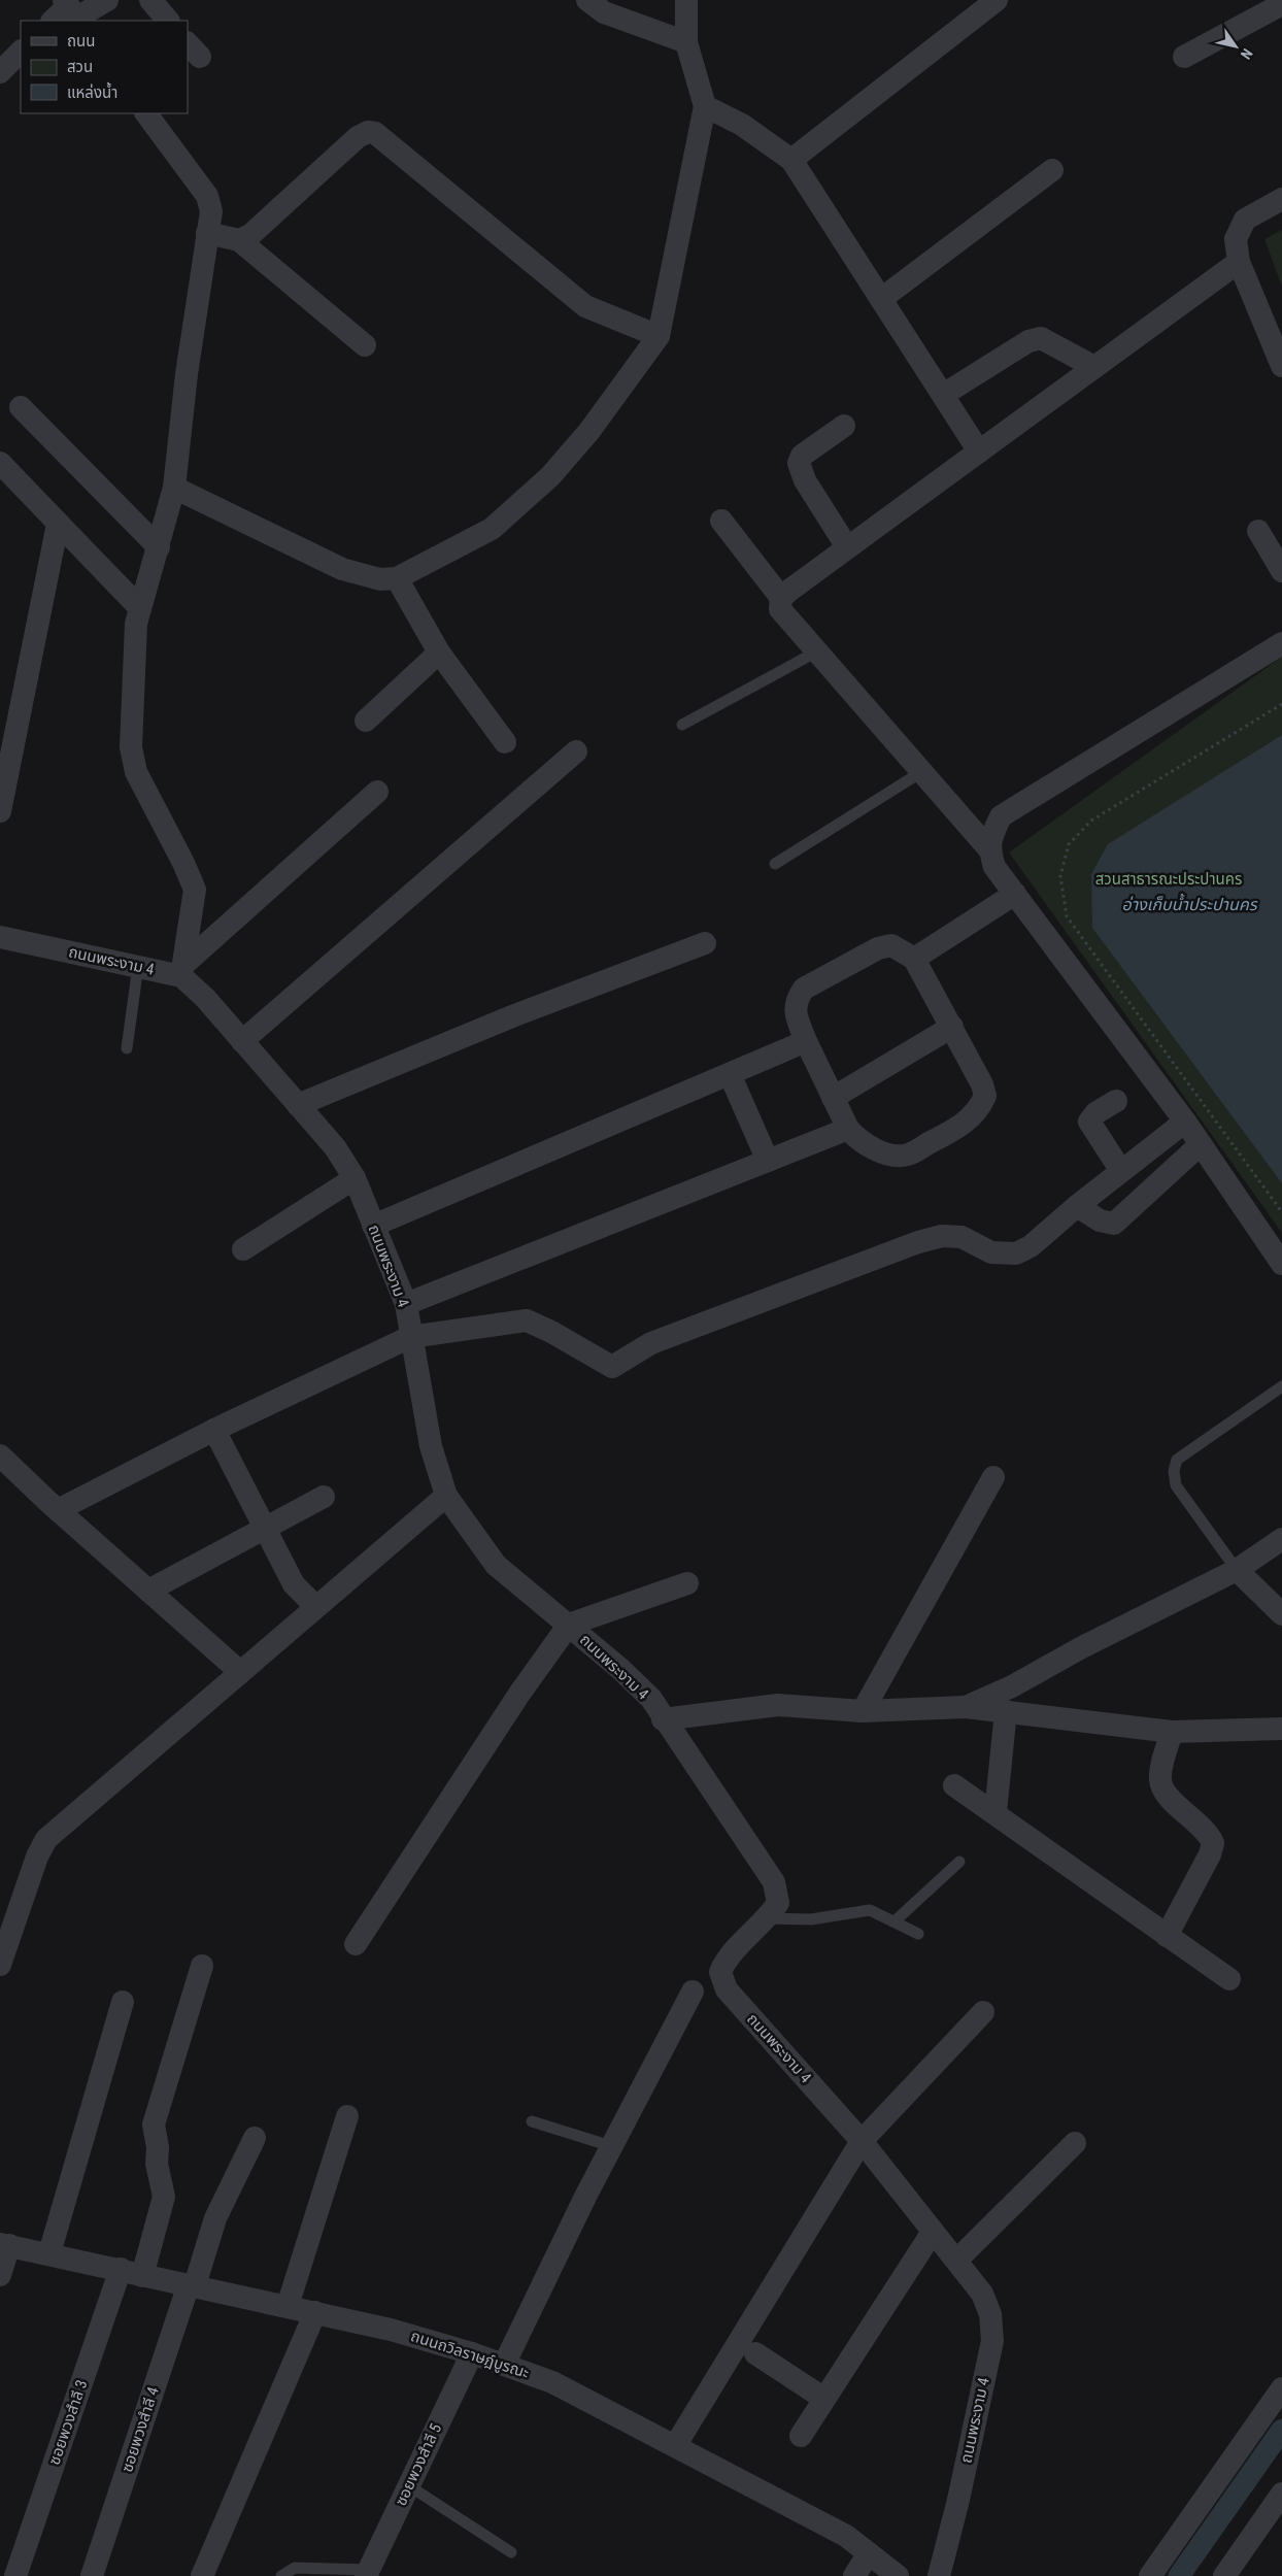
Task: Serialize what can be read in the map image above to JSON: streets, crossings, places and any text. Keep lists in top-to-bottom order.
{
  "streets": {
    "street": [
      "ถนนพระงาม 4",
      "ถนนถวิลราษฎ์บูรณะ",
      "ซอยพวงสำลี 3",
      "ซอยพวงสำลี 4",
      "ซอยพวงสำลี 5"
    ]
  },
  "crossings": [
    ["ถนนถวิลราษฎ์บูรณะ", "ซอยพวงสำลี 3"],
    ["ถนนถวิลราษฎ์บูรณะ", "ซอยพวงสำลี 4"],
    ["ถนนถวิลราษฎ์บูรณะ", "ซอยพวงสำลี 5"]
  ],
  "water": ["อ่างเก็บน้ำประปานคร"],
  "parks": ["สวนสาธารณะประปานคร"],
  "legend": ["ถนน", "สวน", "แหล่งน้ำ"],
  "north": "bottom right"
}
